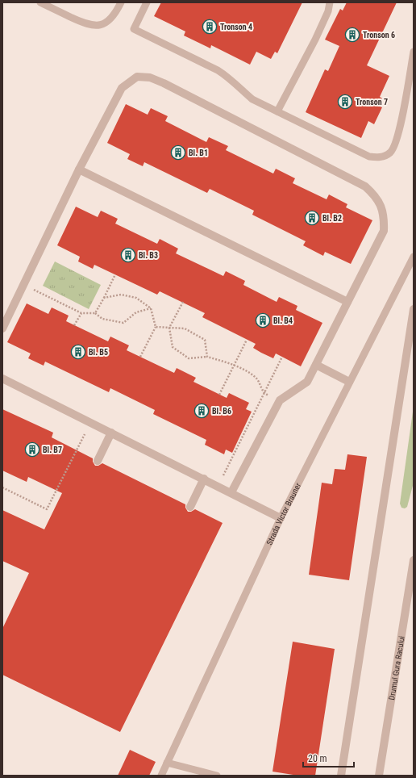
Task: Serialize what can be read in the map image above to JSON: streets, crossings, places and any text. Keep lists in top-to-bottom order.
{
  "streets": {
    "street": ["Drumul Gura Racului"],
    "lane": ["Strada Victor Brauner"]
  },
  "places": {
    "building": [
      "Tronson 4",
      "Tronson 6",
      "Tronson 7",
      "Bl. B1",
      "Bl. B2",
      "Bl. B3",
      "Bl. B4",
      "Bl. B5",
      "Bl. B6",
      "Bl. B7"
    ]
  },
  "scale_bar": "20 m"
}
